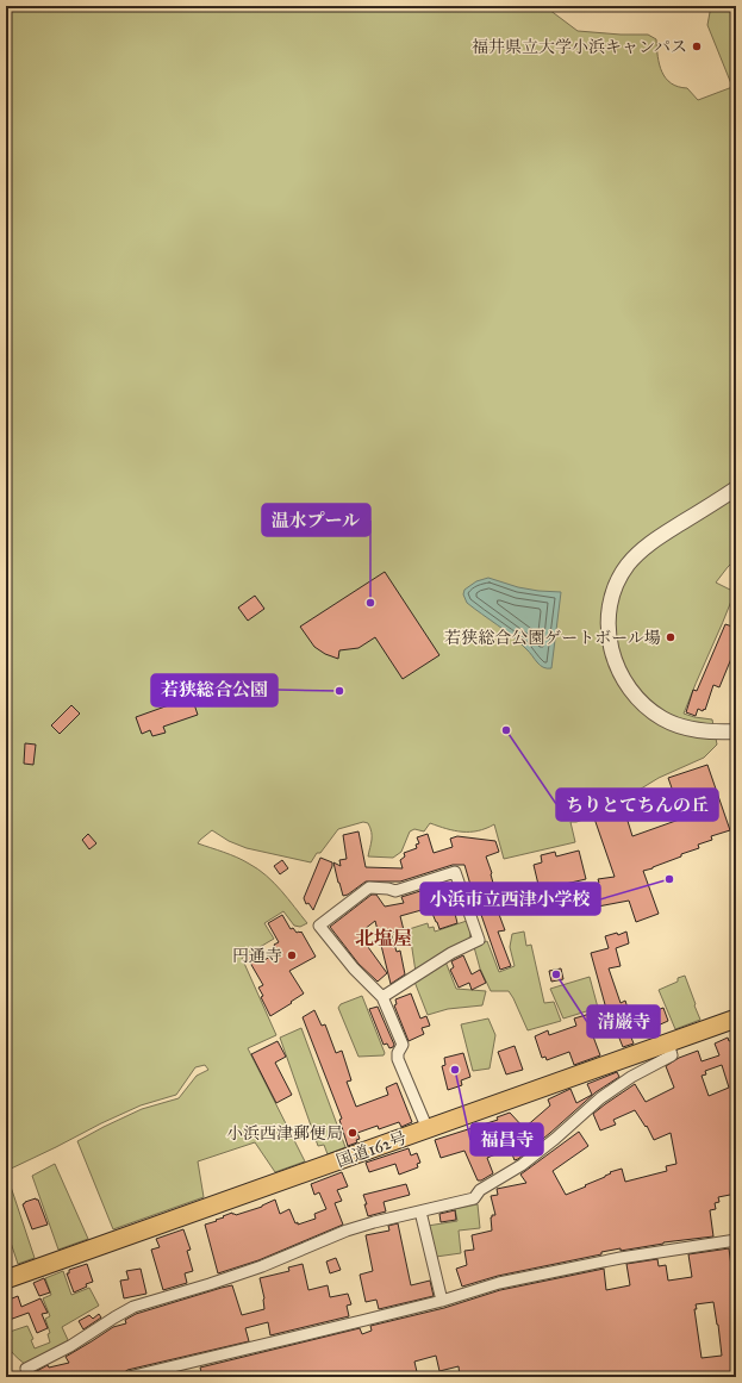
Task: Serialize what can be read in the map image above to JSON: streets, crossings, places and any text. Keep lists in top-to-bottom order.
{
  "streets": {
    "highway": ["国道162号"]
  },
  "districts": ["北塩屋"],
  "places": [
    "福井県立大学小浜キャンパス",
    "温水プール",
    "若狭総合公園ゲートボール場",
    "若狭総合公園",
    "ちりとてちんの丘",
    "小浜市立西津小学校",
    "円通寺",
    "清巌寺",
    "福昌寺",
    "小浜西津郵便局"
  ]
}
